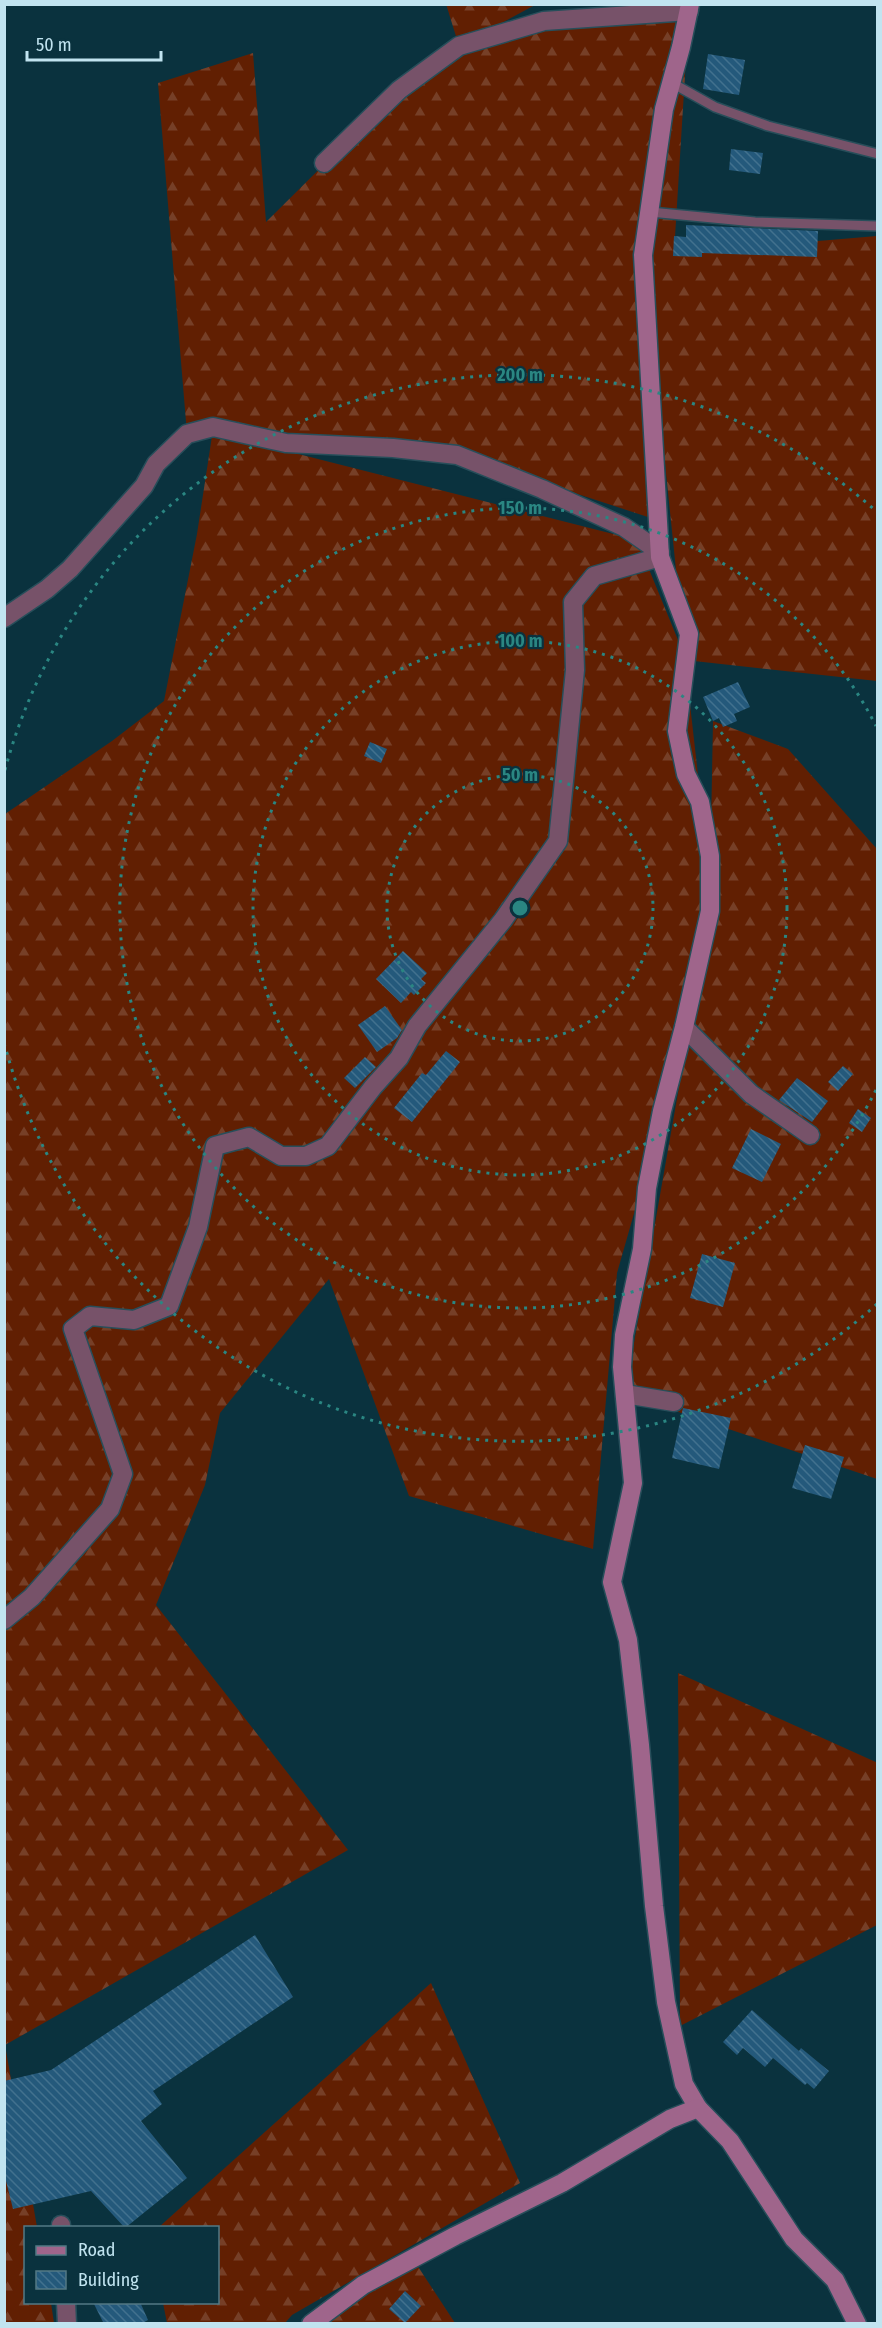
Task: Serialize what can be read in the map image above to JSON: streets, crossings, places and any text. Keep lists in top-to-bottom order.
{
  "legend": ["Road", "Building"],
  "scale_bar": "50 m",
  "rings": [
    "200 m",
    "150 m",
    "100 m",
    "50 m"
  ]
}
